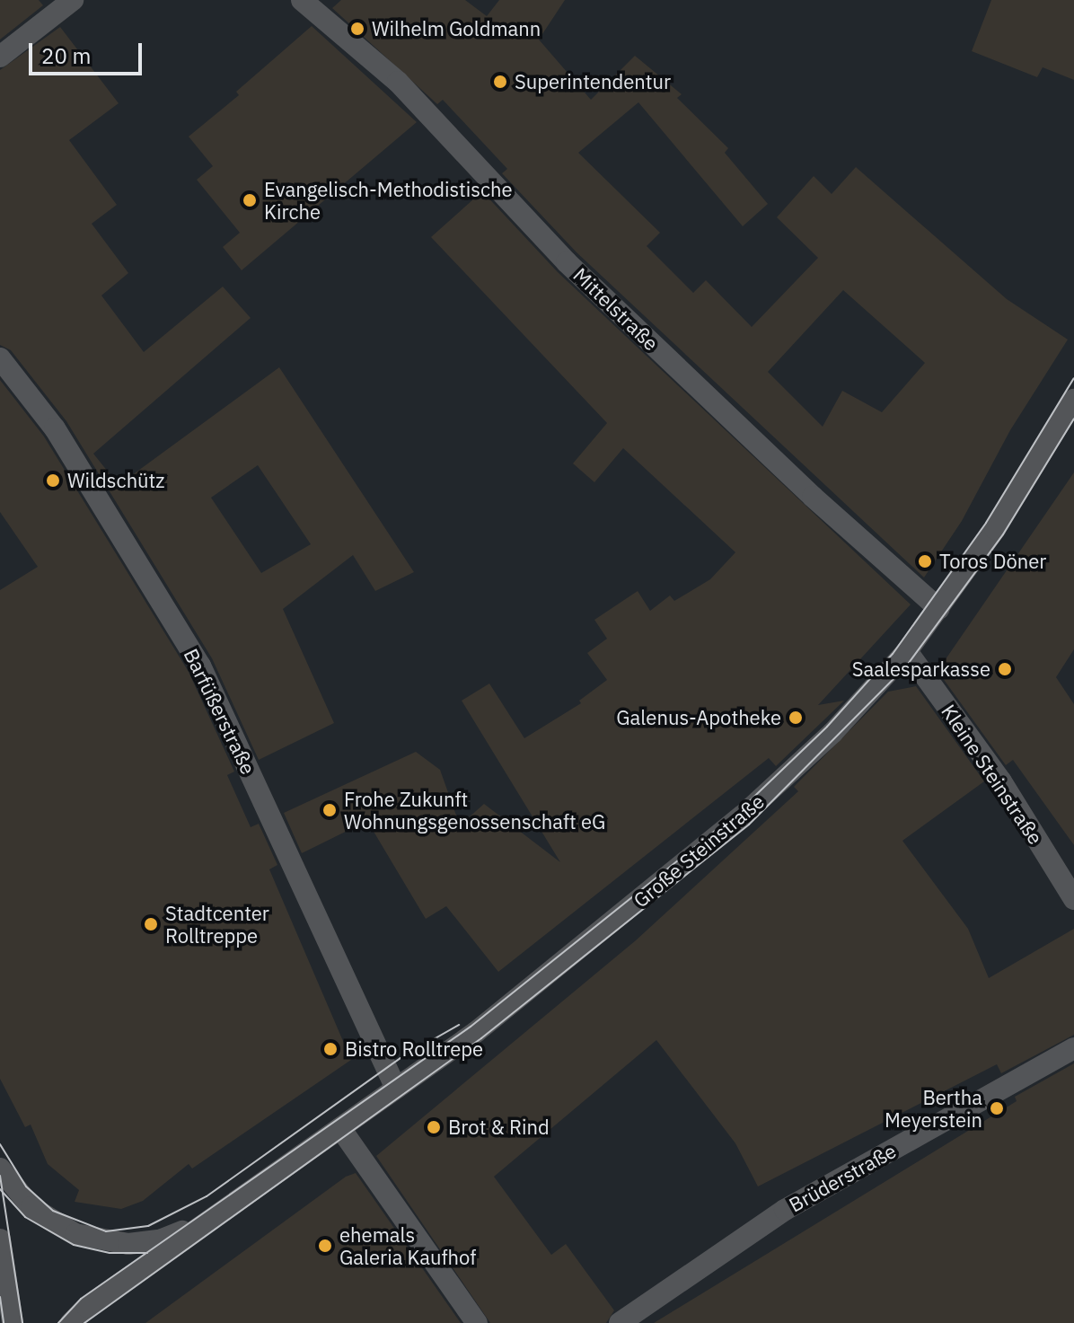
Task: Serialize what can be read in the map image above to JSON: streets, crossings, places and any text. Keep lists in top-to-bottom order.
{
  "streets": {
    "street": [
      "Mittelstraße",
      "Barfüßerstraße",
      "Kleine Steinstraße",
      "Große Steinstraße",
      "Brüderstraße"
    ]
  },
  "crossings": [
    ["Mittelstraße", "Große Steinstraße"],
    ["Barfüßerstraße", "Große Steinstraße"],
    ["Kleine Steinstraße", "Große Steinstraße"]
  ],
  "places": [
    "Wilhelm Goldmann",
    "Superintendentur",
    "Evangelisch-Methodistische Kirche",
    "Wildschütz",
    "Toros Döner",
    "Saalesparkasse",
    "Galenus-Apotheke",
    "Frohe Zukunft Wohnungsgenossenschaft eG",
    "Stadtcenter Rolltreppe",
    "Bistro Rolltrepe",
    "Bertha Meyerstein",
    "Brot & Rind",
    "ehemals Galeria Kaufhof"
  ],
  "scale_bar": "20 m"
}
